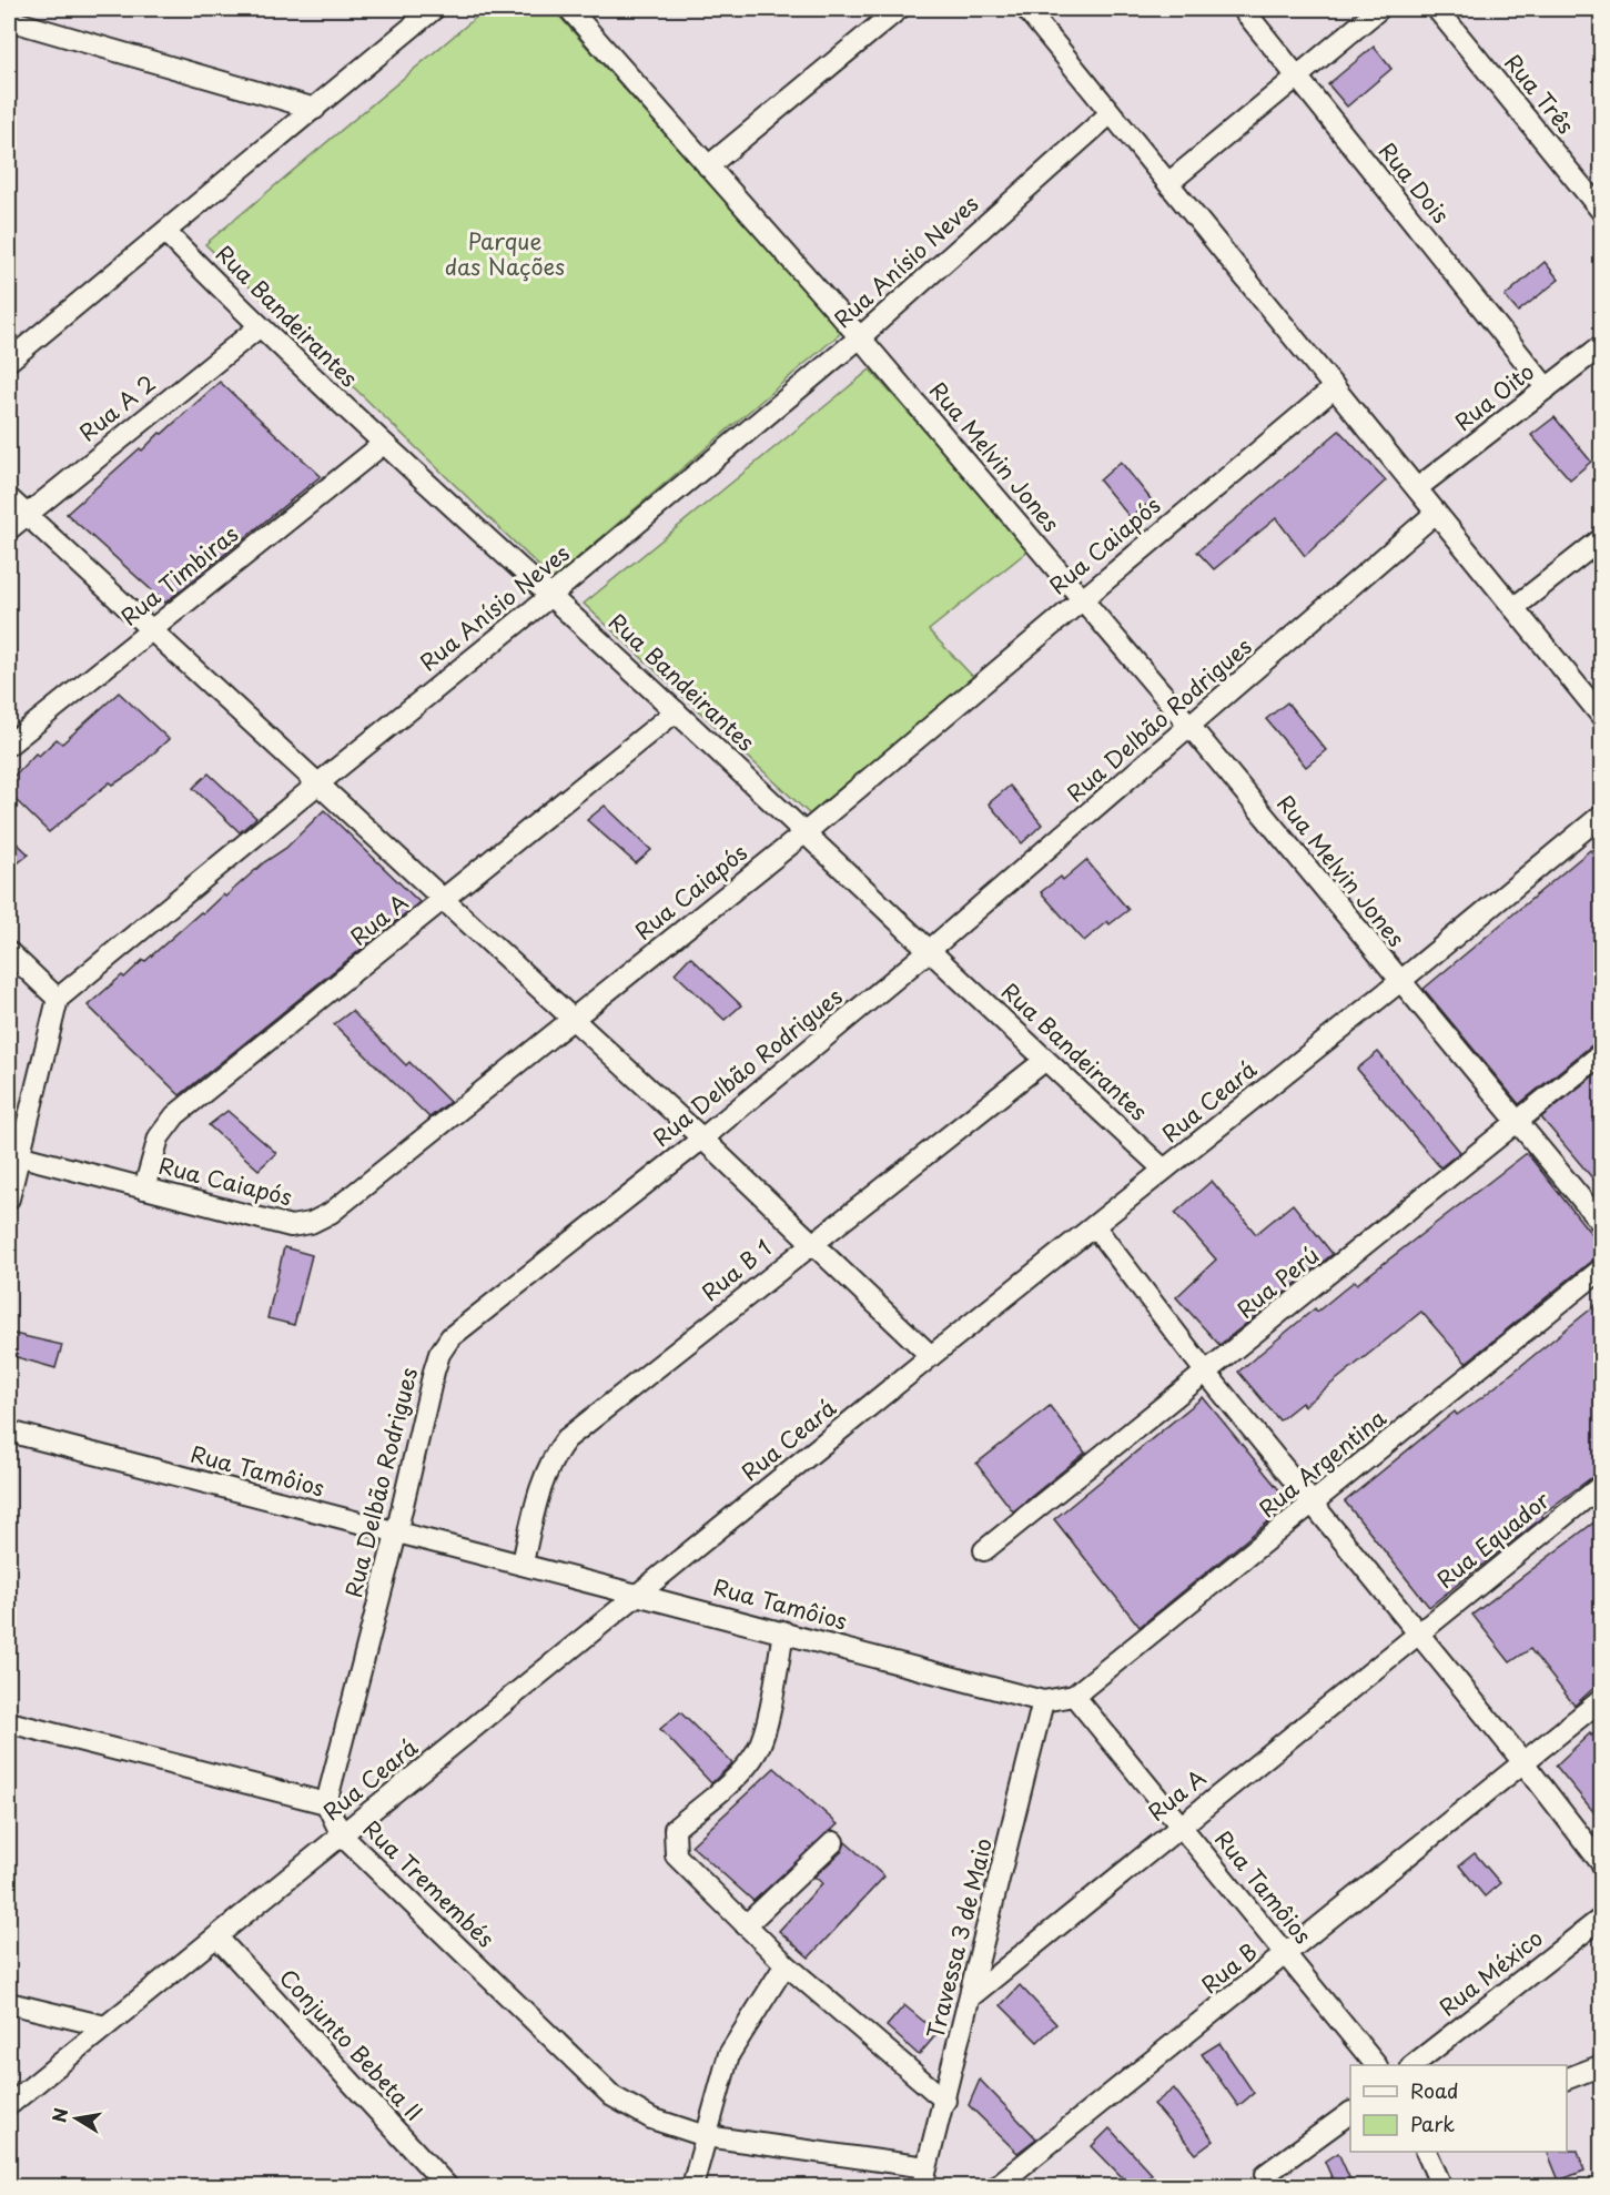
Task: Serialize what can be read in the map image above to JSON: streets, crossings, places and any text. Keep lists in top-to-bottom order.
{
  "streets": {
    "street": [
      "Rua Três",
      "Rua Dois",
      "Rua Anísio Neves",
      "Rua Bandeirantes",
      "Rua Oito",
      "Rua A 2",
      "Rua Melvin Jones",
      "Rua Caiapós",
      "Rua Timbiras",
      "Rua Delbão Rodrigues",
      "Rua A",
      "Rua Ceará",
      "Rua B 1",
      "Rua Perú",
      "Rua Argentina",
      "Rua Tamôios",
      "Rua Equador",
      "Rua Tremembés",
      "Travessa 3 de Maio",
      "Rua B",
      "Rua México",
      "Conjunto Bebeta II"
    ]
  },
  "crossings": [
    ["Rua Dois", "Rua Oito"],
    ["Rua Anísio Neves", "Rua Bandeirantes"],
    ["Rua Anísio Neves", "Rua Melvin Jones"],
    ["Rua Bandeirantes", "Rua A 2"],
    ["Rua Bandeirantes", "Rua Caiapós"],
    ["Rua Bandeirantes", "Rua Timbiras"],
    ["Rua Bandeirantes", "Rua Delbão Rodrigues"],
    ["Rua Bandeirantes", "Rua A"],
    ["Rua Bandeirantes", "Rua Ceará"],
    ["Rua Bandeirantes", "Rua B 1"],
    ["Rua Melvin Jones", "Rua Caiapós"],
    ["Rua Melvin Jones", "Rua Delbão Rodrigues"],
    ["Rua Melvin Jones", "Rua Ceará"],
    ["Rua Melvin Jones", "Rua Perú"],
    ["Rua Caiapós", "Rua A"],
    ["Rua Delbão Rodrigues", "Rua Tamôios"],
    ["Rua Delbão Rodrigues", "Rua Tremembés"],
    ["Rua A", "Rua Tamôios"],
    ["Rua A", "Rua Equador"],
    ["Rua A", "Travessa 3 de Maio"],
    ["Rua Ceará", "Rua Tamôios"],
    ["Rua Ceará", "Rua Tremembés"],
    ["Rua Ceará", "Conjunto Bebeta II"],
    ["Rua B 1", "Rua Tamôios"],
    ["Rua Argentina", "Rua Tamôios"],
    ["Rua Tamôios", "Travessa 3 de Maio"],
    ["Rua Tamôios", "Rua B"],
    ["Rua Tremembés", "Travessa 3 de Maio"]
  ],
  "parks": ["Parque das Nações"],
  "legend": ["Road", "Park"],
  "north": "left"
}
